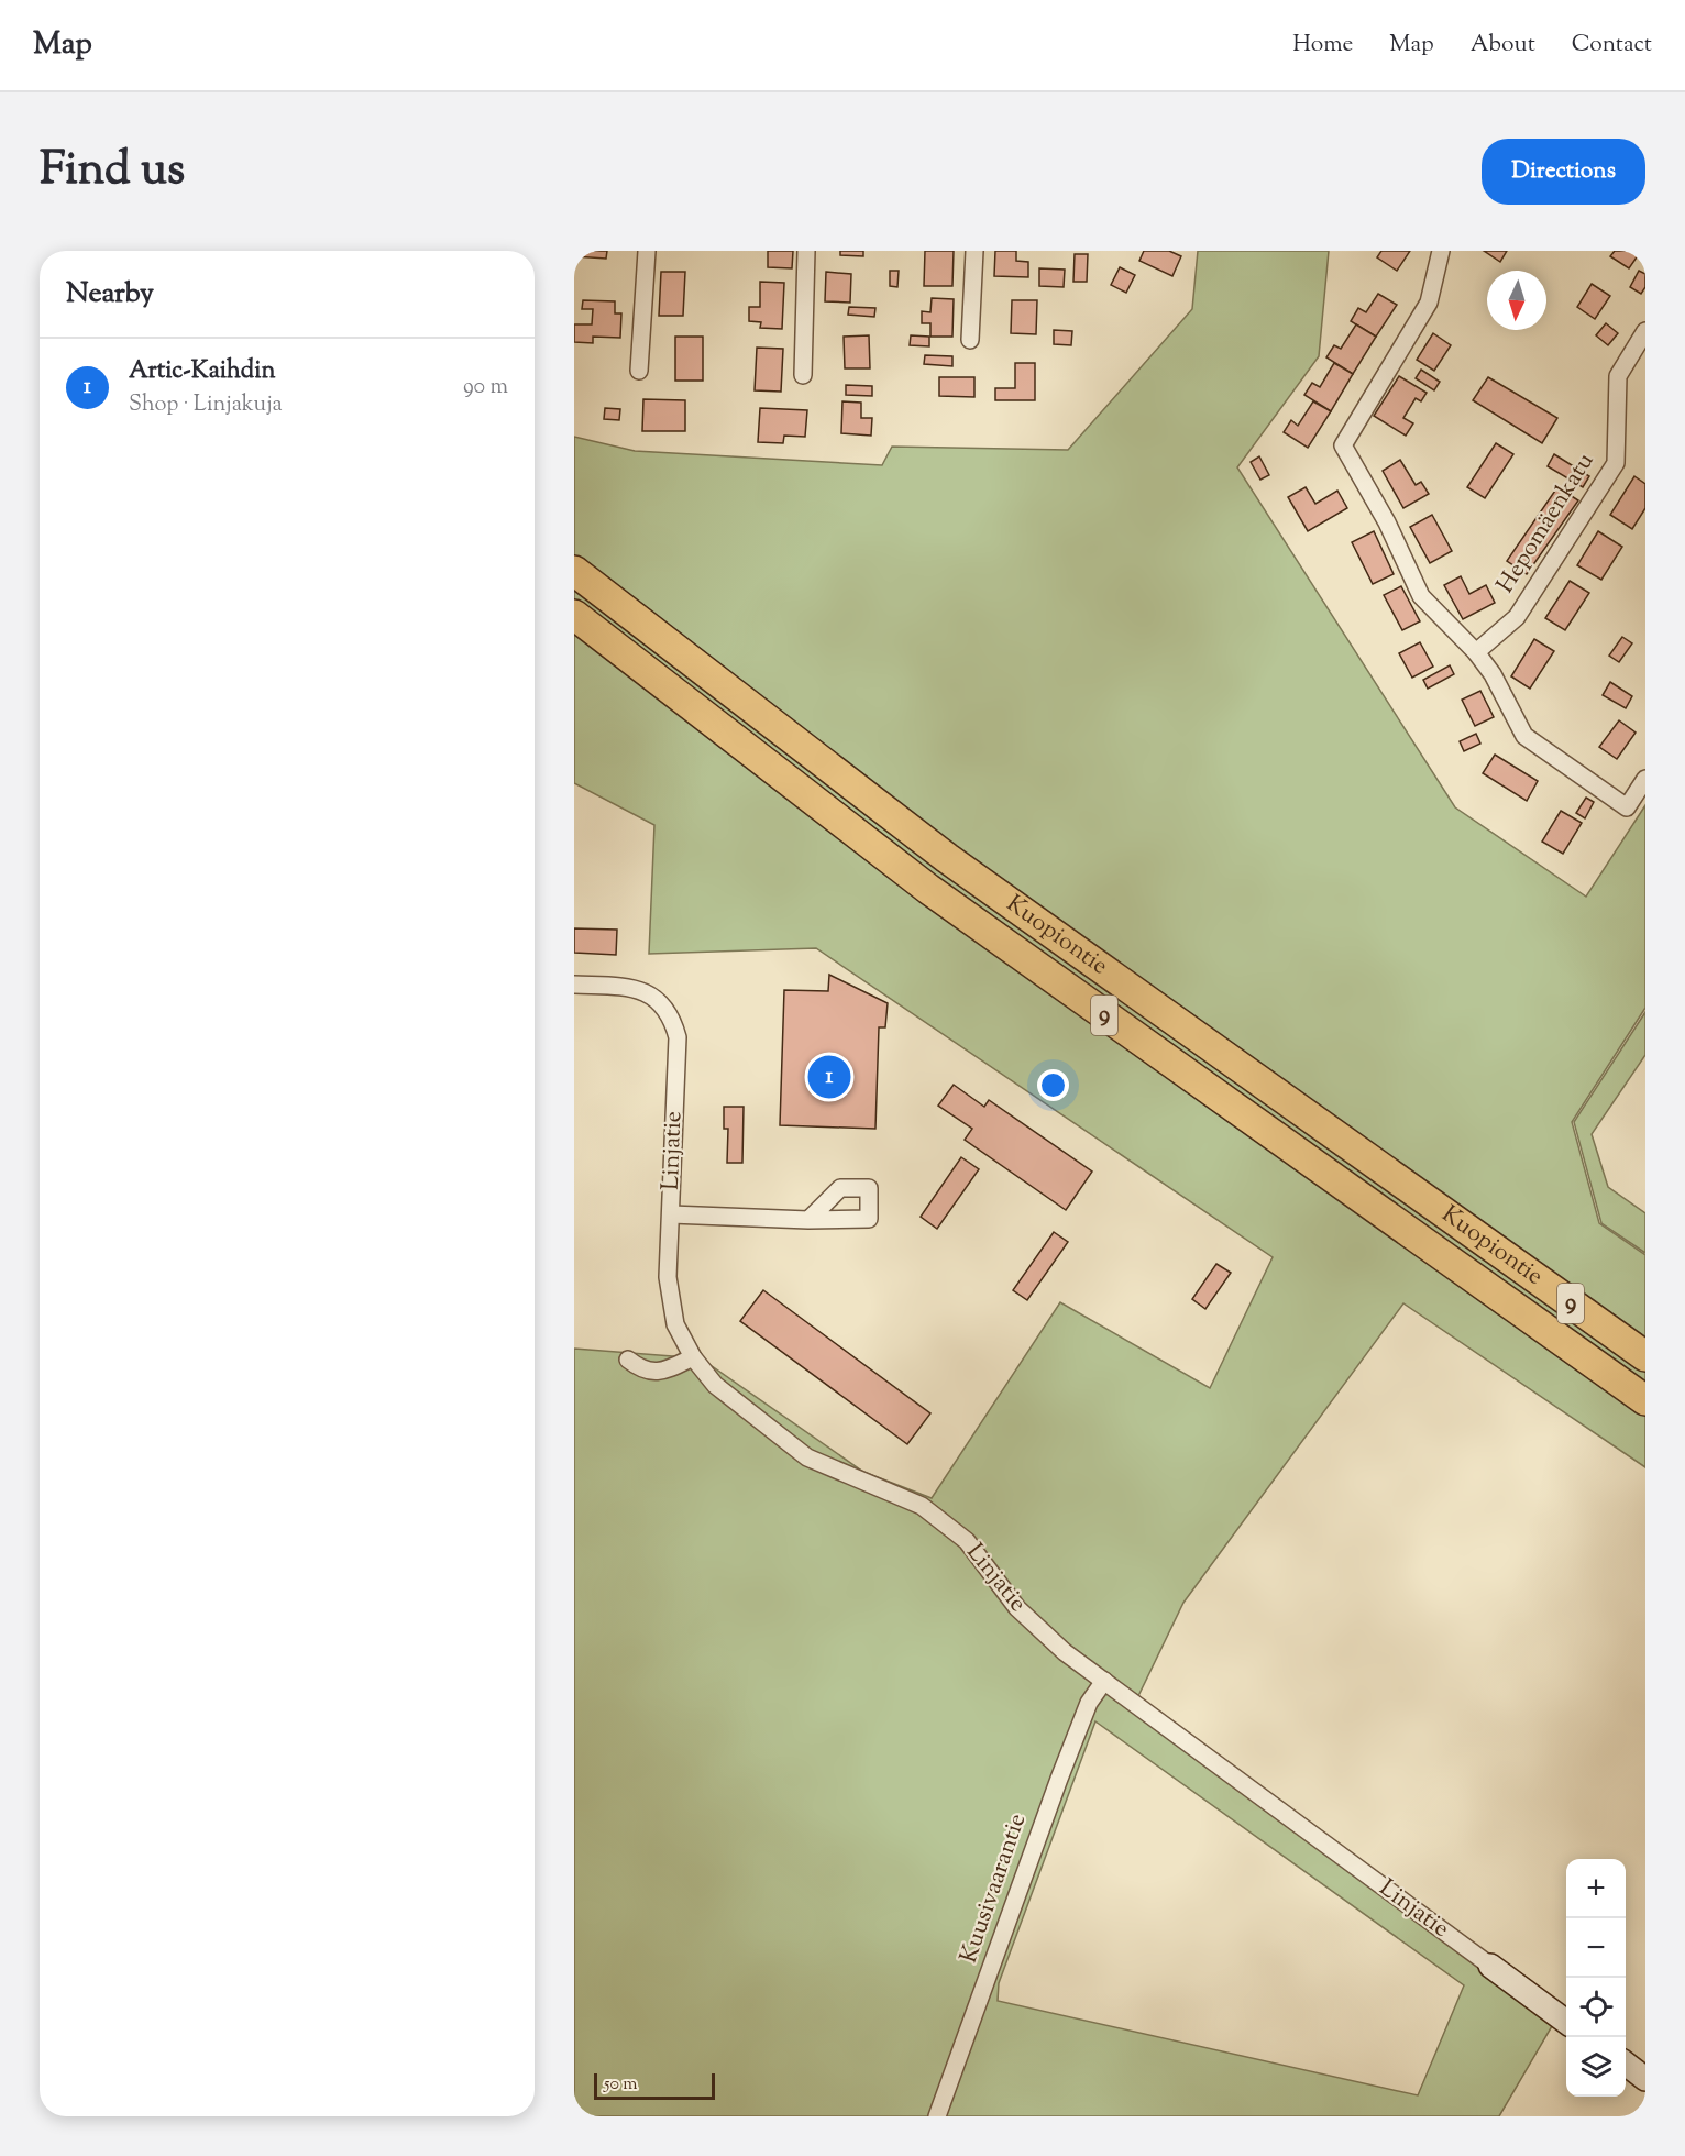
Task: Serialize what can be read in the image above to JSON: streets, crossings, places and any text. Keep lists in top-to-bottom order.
{
  "streets": {
    "highway": ["Kuopiontie", "9"],
    "street": ["Hepomäenkatu", "Linjatie", "Kuusivaarantie"]
  },
  "crossings": [
    ["Linjatie", "Kuusivaarantie"]
  ],
  "scale_bar": "50 m",
  "north": "bottom",
  "page": {
    "header": "Map",
    "nav": [
      "Home",
      "Map",
      "About",
      "Contact"
    ],
    "title": "Find us",
    "buttons": "Directions",
    "heading": "Nearby",
    "list": [
      {
        "mark": "1",
        "name": "Artic-Kaihdin",
        "note": "Shop · Linjakuja",
        "value": "90 m"
      }
    ],
    "pins": "1",
    "map_buttons": ["+", "−"],
    "scale": "50 m"
  }
}
